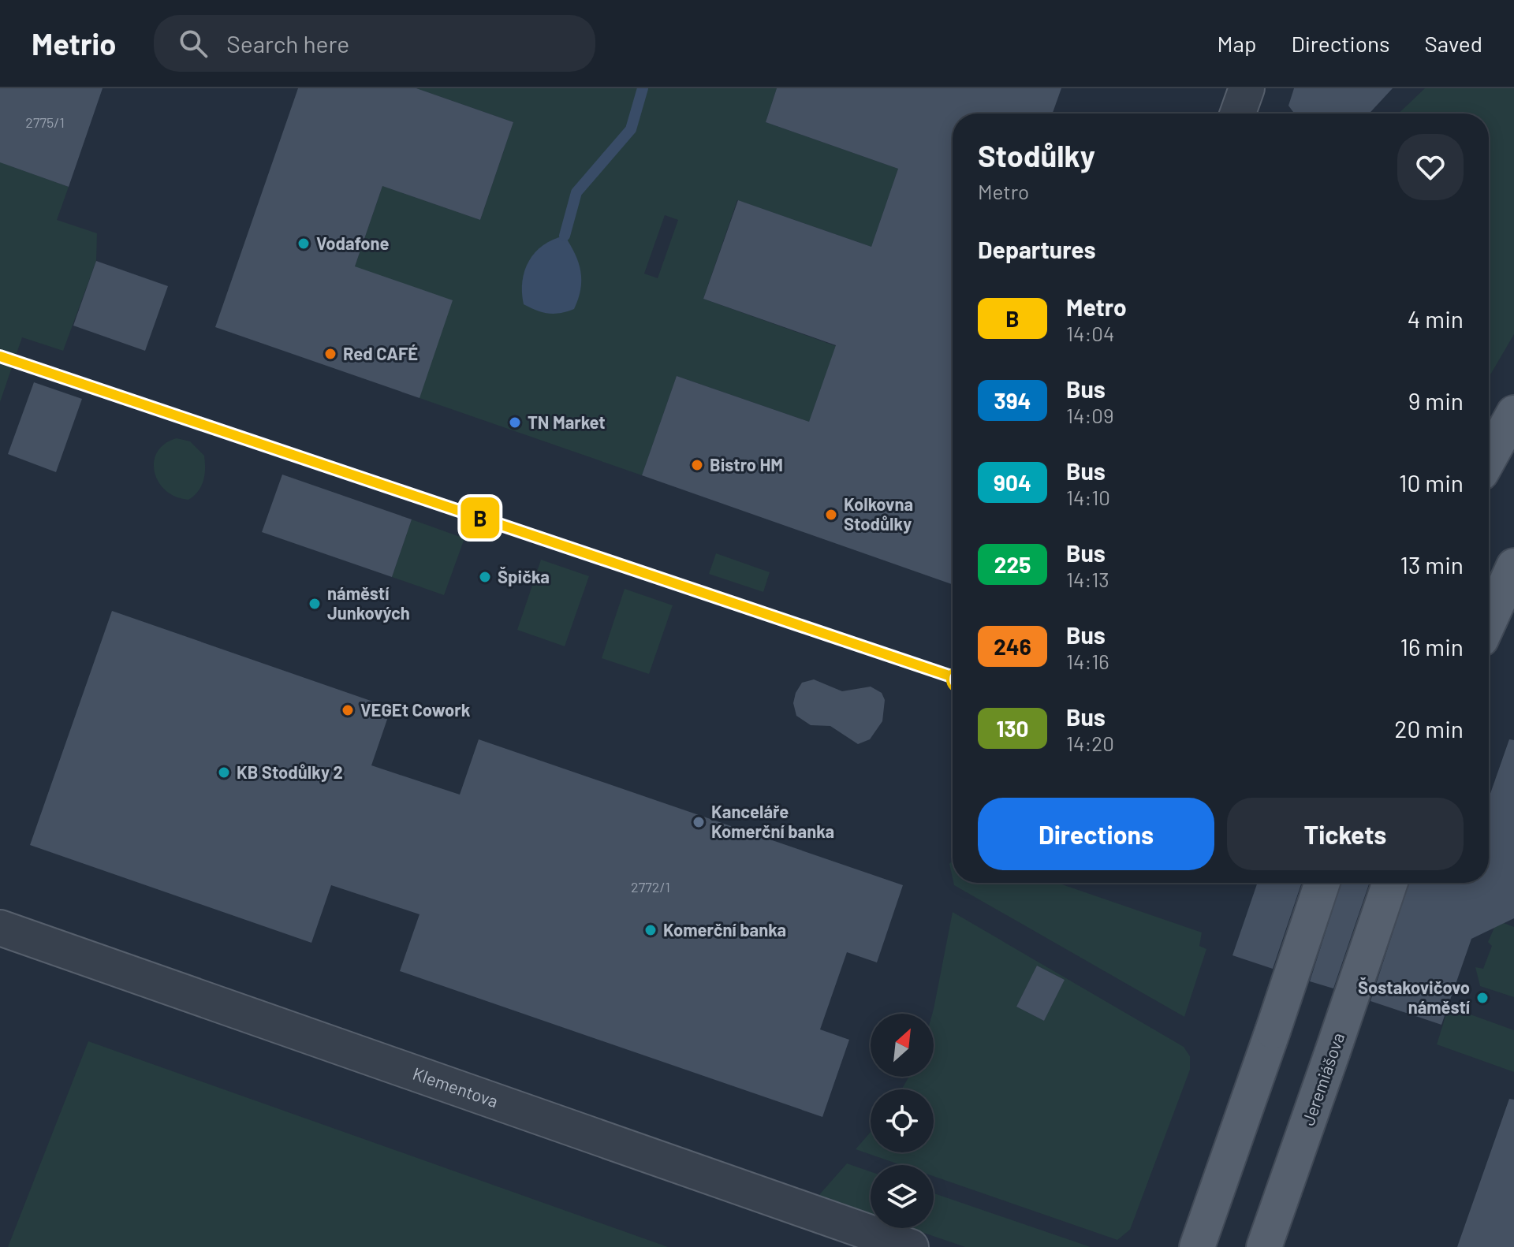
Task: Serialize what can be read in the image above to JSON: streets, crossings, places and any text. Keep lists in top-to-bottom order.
{
  "streets": {
    "main road": ["Jeremiášova"],
    "street": ["Klementova"]
  },
  "places": [
    "Vodafone",
    "Red CAFÉ",
    "TN Market",
    "Bistro HM",
    "Kolkovna Stodůlky",
    "Špička",
    "náměstí Junkových",
    "VEGEt Cowork",
    "KB Stodůlky 2",
    "Kanceláře Komerční banka",
    "Komerční banka",
    "Šostakovičovo náměstí"
  ],
  "lines": ["metro line B"],
  "house_numbers": ["2775/1", "2772/1"],
  "north": "top right",
  "page": {
    "header": "Metrio",
    "search": "Search here",
    "nav": ["Map", "Directions", "Saved"],
    "on_map": "B",
    "heading": [
      ["Stodůlky", "Metro"],
      "Departures"
    ],
    "list": [
      {
        "mark": "B",
        "name": "Metro",
        "note": "14:04",
        "value": "4 min"
      },
      {
        "mark": "394",
        "name": "Bus",
        "note": "14:09",
        "value": "9 min"
      },
      {
        "mark": "904",
        "name": "Bus",
        "note": "14:10",
        "value": "10 min"
      },
      {
        "mark": "225",
        "name": "Bus",
        "note": "14:13",
        "value": "13 min"
      },
      {
        "mark": "246",
        "name": "Bus",
        "note": "14:16",
        "value": "16 min"
      },
      {
        "mark": "130",
        "name": "Bus",
        "note": "14:20",
        "value": "20 min"
      }
    ],
    "buttons": ["Directions", "Tickets"]
  }
}
